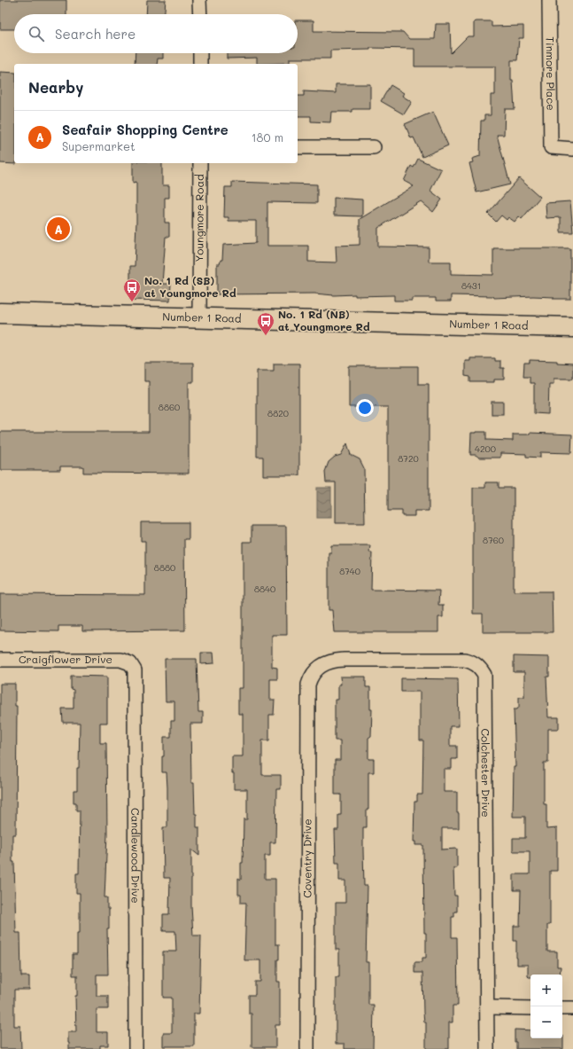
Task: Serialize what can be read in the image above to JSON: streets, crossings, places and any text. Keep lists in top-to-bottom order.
{
  "streets": {
    "main road": ["Number 1 Road"],
    "street": [
      "Tinmore Place",
      "Youngmore Road",
      "Craigflower Drive",
      "Colchester Drive",
      "Candlewood Drive",
      "Coventry Drive"
    ]
  },
  "crossings": [
    ["Youngmore Road", "Number 1 Road"],
    ["Craigflower Drive", "Candlewood Drive"],
    ["Colchester Drive", "Coventry Drive"]
  ],
  "places": {
    "bus stop": ["No. 1 Rd (SB) at Youngmore Rd", "No. 1 Rd (NB) at Youngmore Rd"]
  },
  "house_numbers": [
    "8431",
    "8860",
    "8820",
    "4200",
    "8720",
    "8760",
    "8880",
    "8740",
    "8840"
  ],
  "page": {
    "search": "Search here",
    "heading": "Nearby",
    "list": [
      {
        "mark": "A",
        "name": "Seafair Shopping Centre",
        "note": "Supermarket",
        "value": "180 m"
      }
    ],
    "pins": "A",
    "map_buttons": ["+", "−"]
  }
}
